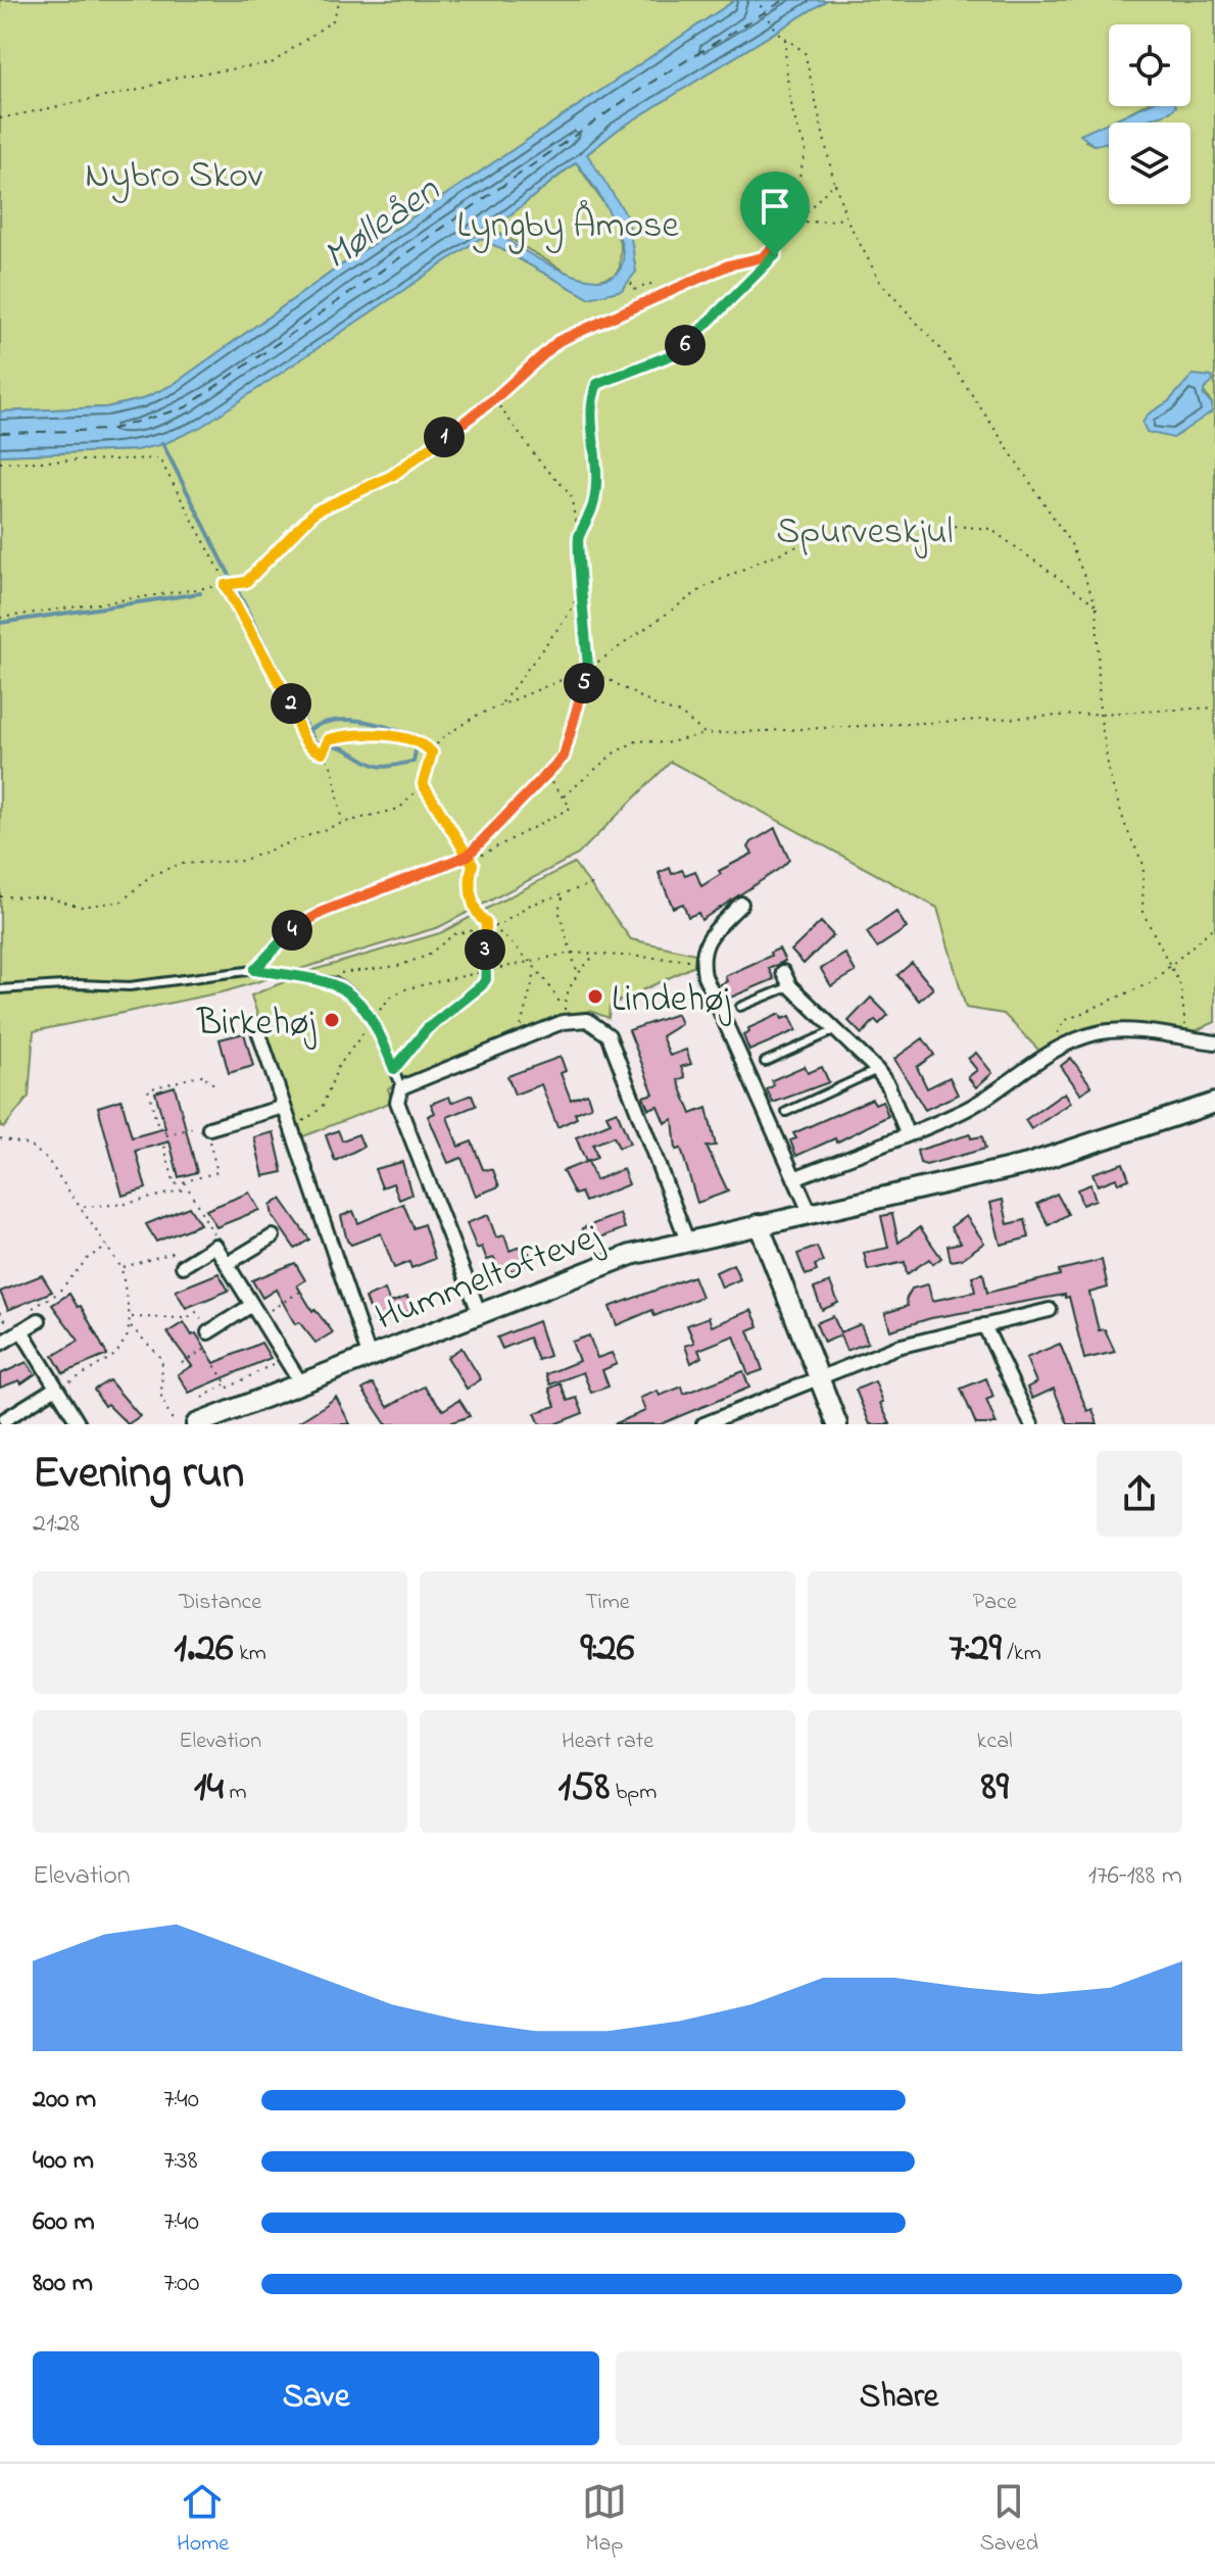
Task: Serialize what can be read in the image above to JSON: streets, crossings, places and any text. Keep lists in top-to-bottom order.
{
  "streets": {
    "street": ["Hummeltoftevej"]
  },
  "water": ["Mølleåen"],
  "parks": ["Nybro Skov", "Lyngby Åmose", "Spurveskjul"],
  "places": ["Lindehøj", "Birkehøj"],
  "page": {
    "pins": [
      "6",
      "1",
      "5",
      "2",
      "4",
      "3"
    ],
    "heading": ["Evening run", "21:28"],
    "stats": [
      ["Distance", "1.26 km"],
      ["Time", "9:26"],
      ["Pace", "7:29 /km"],
      ["Elevation", "14 m"],
      ["Heart rate", "158 bpm"],
      ["kcal", "89"]
    ],
    "chart": ["Elevation", "176–188 m"],
    "list": [
      {
        "name": "200 m",
        "note": "7:40"
      },
      {
        "name": "400 m",
        "note": "7:38"
      },
      {
        "name": "600 m",
        "note": "7:40"
      },
      {
        "name": "800 m",
        "note": "7:00"
      }
    ],
    "buttons": ["Save", "Share"],
    "tabs": ["Home", "Map", "Saved"]
  }
}
